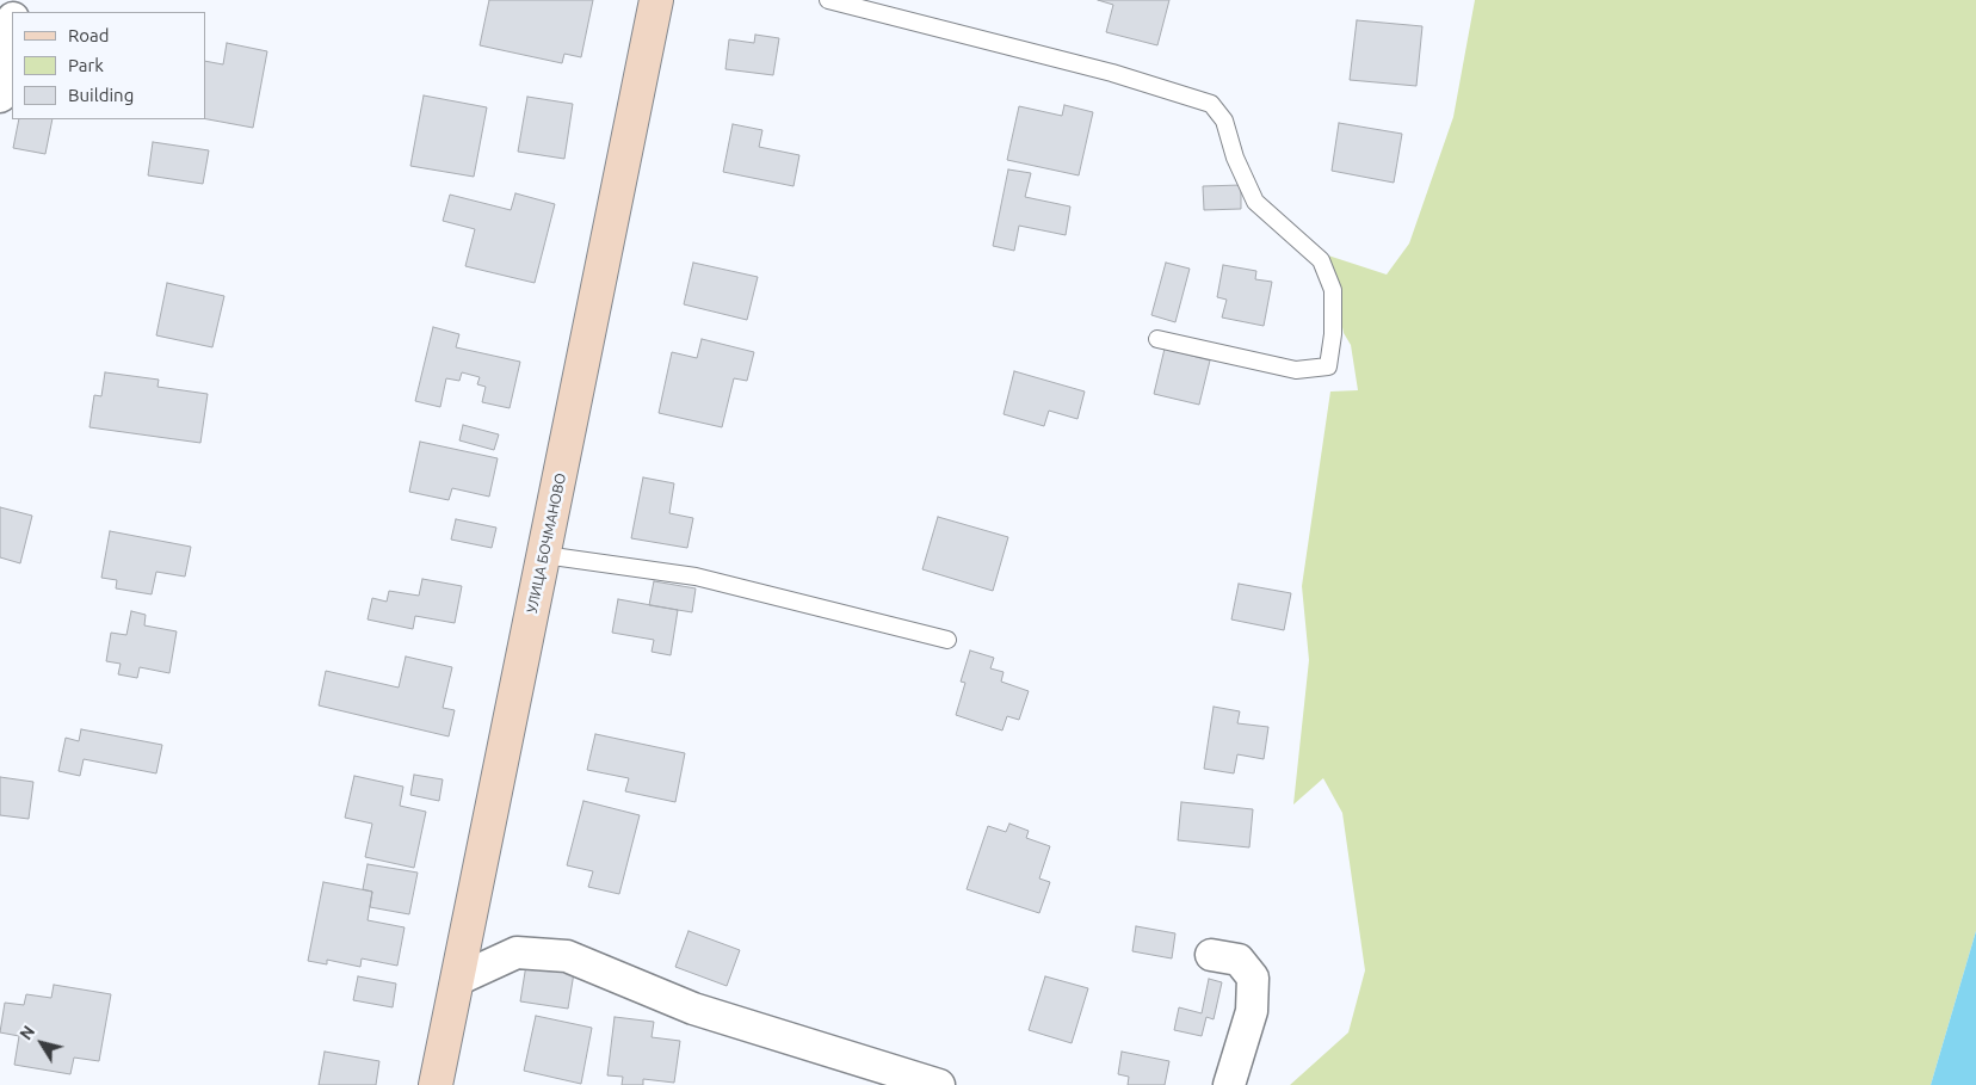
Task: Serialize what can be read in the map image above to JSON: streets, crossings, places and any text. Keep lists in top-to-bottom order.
{
  "streets": {
    "main road": ["УЛИЦА БОЧМАНОВО"]
  },
  "legend": ["Road", "Park", "Building"],
  "north": "top left"
}
